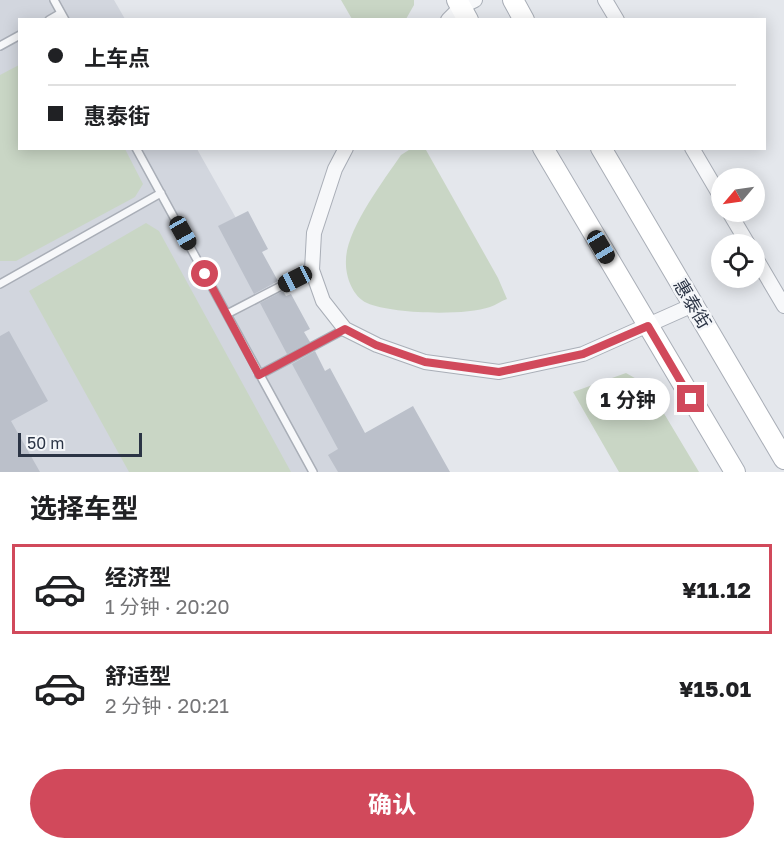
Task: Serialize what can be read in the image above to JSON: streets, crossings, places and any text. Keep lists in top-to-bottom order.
{
  "streets": {
    "main road": ["惠泰街"]
  },
  "scale_bar": "50 m",
  "north": "bottom left",
  "page": {
    "banner": ["上车点", "惠泰街"],
    "bubble": "1 分钟",
    "scale": "50 m",
    "heading": "选择车型",
    "list": [
      {
        "name": "经济型",
        "note": "1 分钟 · 20:20",
        "value": "¥11.12"
      },
      {
        "name": "舒适型",
        "note": "2 分钟 · 20:21",
        "value": "¥15.01"
      }
    ],
    "buttons": "确认"
  }
}
